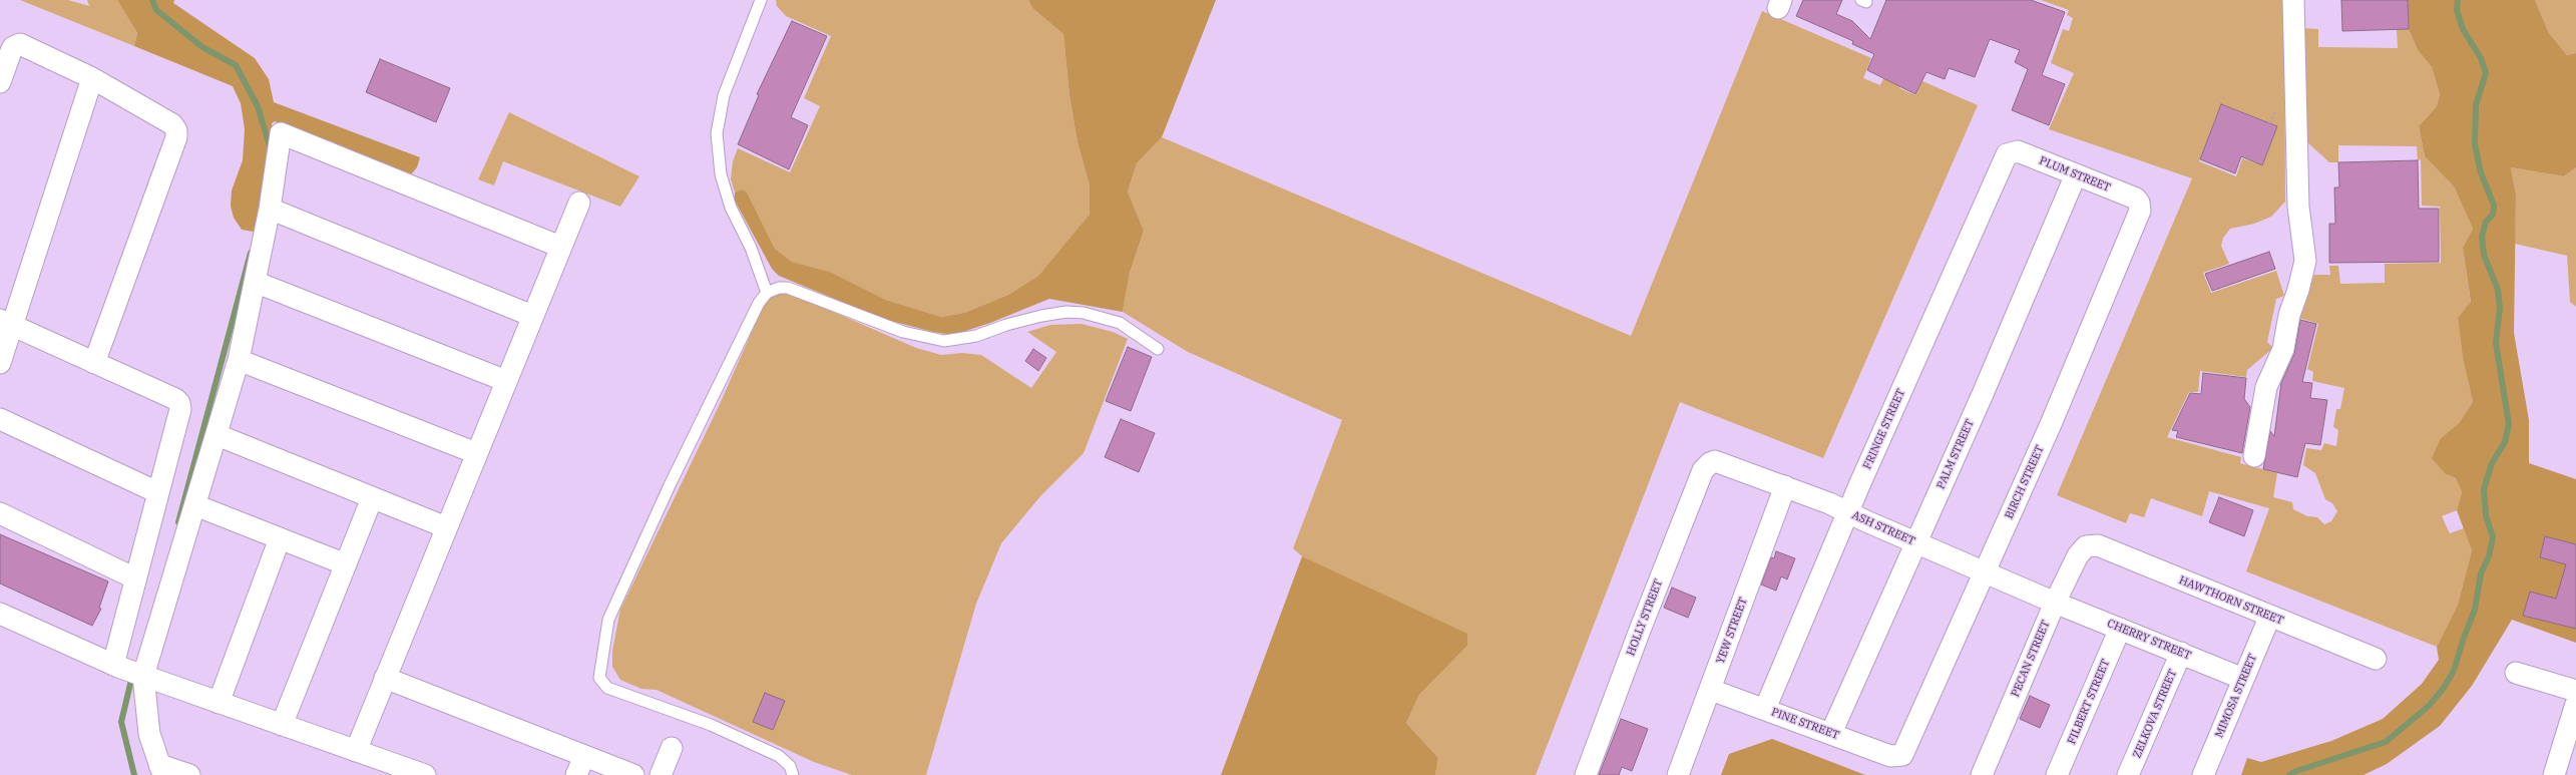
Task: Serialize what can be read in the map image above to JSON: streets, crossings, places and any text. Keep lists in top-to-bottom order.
{
  "streets": {
    "street": [
      "PLUM STREET",
      "FRINGE STREET",
      "PALM STREET",
      "BIRCH STREET",
      "ASH STREET",
      "HAWTHORN STREET",
      "HOLLY STREET",
      "YEW STREET",
      "CHERRY STREET",
      "PECAN STREET",
      "MIMOSA STREET",
      "FILBERT STREET",
      "ZELKOVA STREET",
      "PINE STREET"
    ]
  },
  "crossings": [
    ["PLUM STREET", "FRINGE STREET"],
    ["PLUM STREET", "PALM STREET"],
    ["PLUM STREET", "BIRCH STREET"],
    ["FRINGE STREET", "ASH STREET"],
    ["FRINGE STREET", "PINE STREET"],
    ["PALM STREET", "ASH STREET"],
    ["PALM STREET", "PINE STREET"],
    ["BIRCH STREET", "ASH STREET"],
    ["BIRCH STREET", "PINE STREET"],
    ["ASH STREET", "HOLLY STREET"],
    ["ASH STREET", "YEW STREET"],
    ["ASH STREET", "CHERRY STREET"],
    ["ASH STREET", "PECAN STREET"],
    ["HAWTHORN STREET", "PECAN STREET"],
    ["HAWTHORN STREET", "MIMOSA STREET"],
    ["YEW STREET", "PINE STREET"],
    ["CHERRY STREET", "PECAN STREET"],
    ["CHERRY STREET", "MIMOSA STREET"],
    ["CHERRY STREET", "FILBERT STREET"],
    ["CHERRY STREET", "ZELKOVA STREET"]
  ]
}
